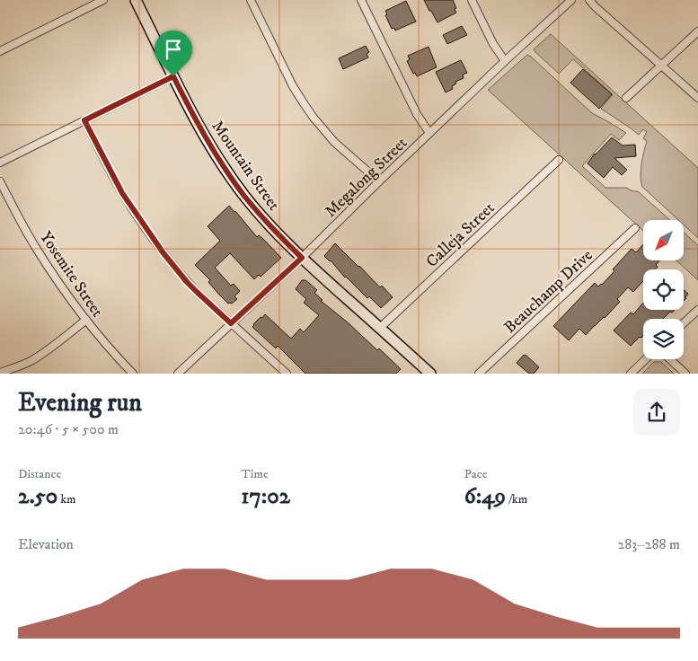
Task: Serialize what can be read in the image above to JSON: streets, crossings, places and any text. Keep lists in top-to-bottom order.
{
  "streets": {
    "street": [
      "Mountain Street",
      "Megalong Street",
      "Calleja Street",
      "Yosemite Street",
      "Beauchamp Drive"
    ]
  },
  "crossings": [
    ["Mountain Street", "Megalong Street"],
    ["Mountain Street", "Calleja Street"]
  ],
  "north": "bottom left",
  "page": {
    "heading": ["Evening run", "20:46 · 5 × 500 m"],
    "stats": [
      ["Distance", "2.50 km"],
      ["Time", "17:02"],
      ["Pace", "6:49 /km"]
    ],
    "chart": ["Elevation", "283–288 m"]
  }
}
